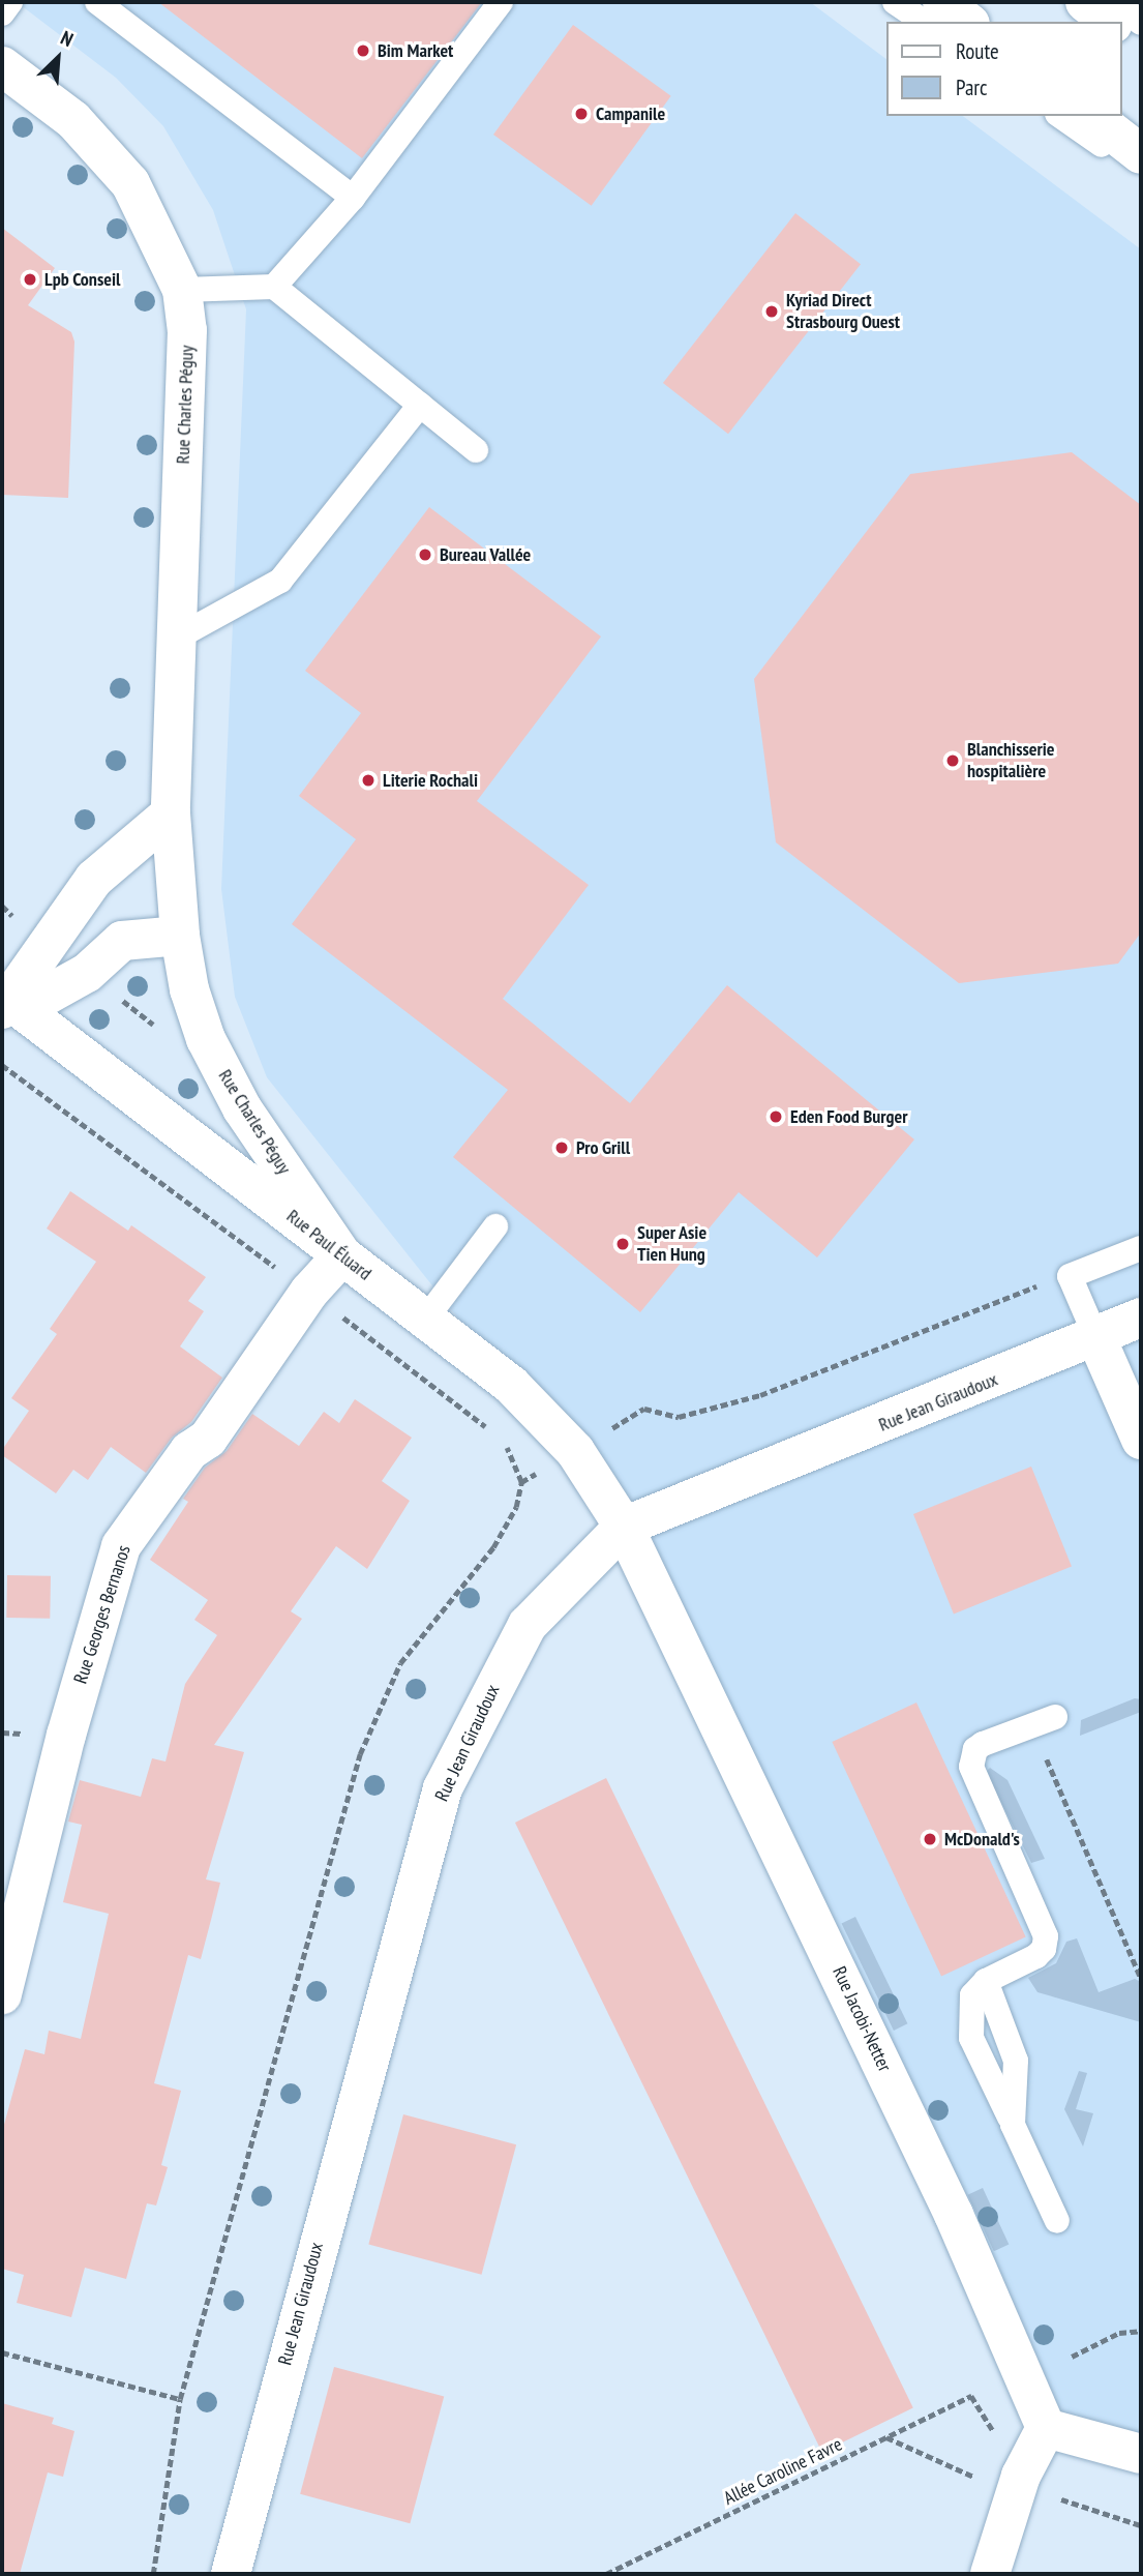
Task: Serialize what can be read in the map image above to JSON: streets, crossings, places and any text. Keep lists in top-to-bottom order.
{
  "streets": {
    "main road": [
      "Rue Charles Péguy",
      "Rue Paul Éluard",
      "Rue Jean Giraudoux",
      "Rue Georges Bernanos",
      "Rue Jacobi-Netter"
    ],
    "path": ["Allée Caroline Favre"]
  },
  "crossings": [
    ["Rue Charles Péguy", "Rue Paul Éluard"],
    ["Rue Charles Péguy", "Rue Georges Bernanos"],
    ["Rue Paul Éluard", "Rue Jean Giraudoux"],
    ["Rue Paul Éluard", "Rue Georges Bernanos"],
    ["Rue Paul Éluard", "Rue Jacobi-Netter"],
    ["Rue Jean Giraudoux", "Rue Jacobi-Netter"]
  ],
  "places": [
    "Bim Market",
    "Campanile",
    "Lpb Conseil",
    "Kyriad Direct Strasbourg Ouest",
    "Bureau Vallée",
    "Blanchisserie hospitalière",
    "Literie Rochali",
    "Eden Food Burger",
    "Pro Grill",
    "Super Asie Tien Hung",
    "McDonald's"
  ],
  "legend": ["Route", "Parc"],
  "north": "top right"
}
